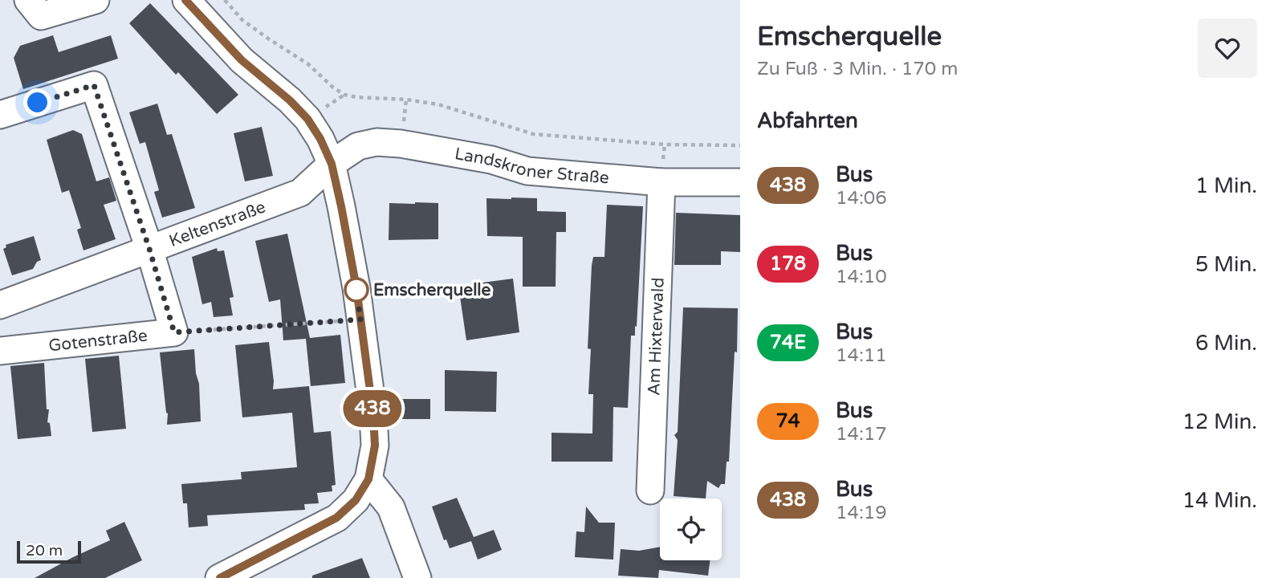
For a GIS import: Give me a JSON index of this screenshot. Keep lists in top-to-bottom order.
{
  "streets": {
    "street": [
      "Landskroner Straße",
      "Keltenstraße",
      "Am Hixterwald",
      "Gotenstraße"
    ]
  },
  "crossings": [
    ["Landskroner Straße", "Keltenstraße"],
    ["Landskroner Straße", "Am Hixterwald"],
    ["Keltenstraße", "Gotenstraße"]
  ],
  "places": ["Emscherquelle"],
  "lines": ["bus line 438"],
  "scale_bar": "20 m",
  "page": {
    "on_map": "438",
    "heading": [
      ["Emscherquelle", "Zu Fuß · 3 Min. · 170 m"],
      "Abfahrten"
    ],
    "list": [
      {
        "mark": "438",
        "name": "Bus",
        "note": "14:06",
        "value": "1 Min."
      },
      {
        "mark": "178",
        "name": "Bus",
        "note": "14:10",
        "value": "5 Min."
      },
      {
        "mark": "74E",
        "name": "Bus",
        "note": "14:11",
        "value": "6 Min."
      },
      {
        "mark": "74",
        "name": "Bus",
        "note": "14:17",
        "value": "12 Min."
      },
      {
        "mark": "438",
        "name": "Bus",
        "note": "14:19",
        "value": "14 Min."
      }
    ],
    "scale": "20 m"
  }
}
